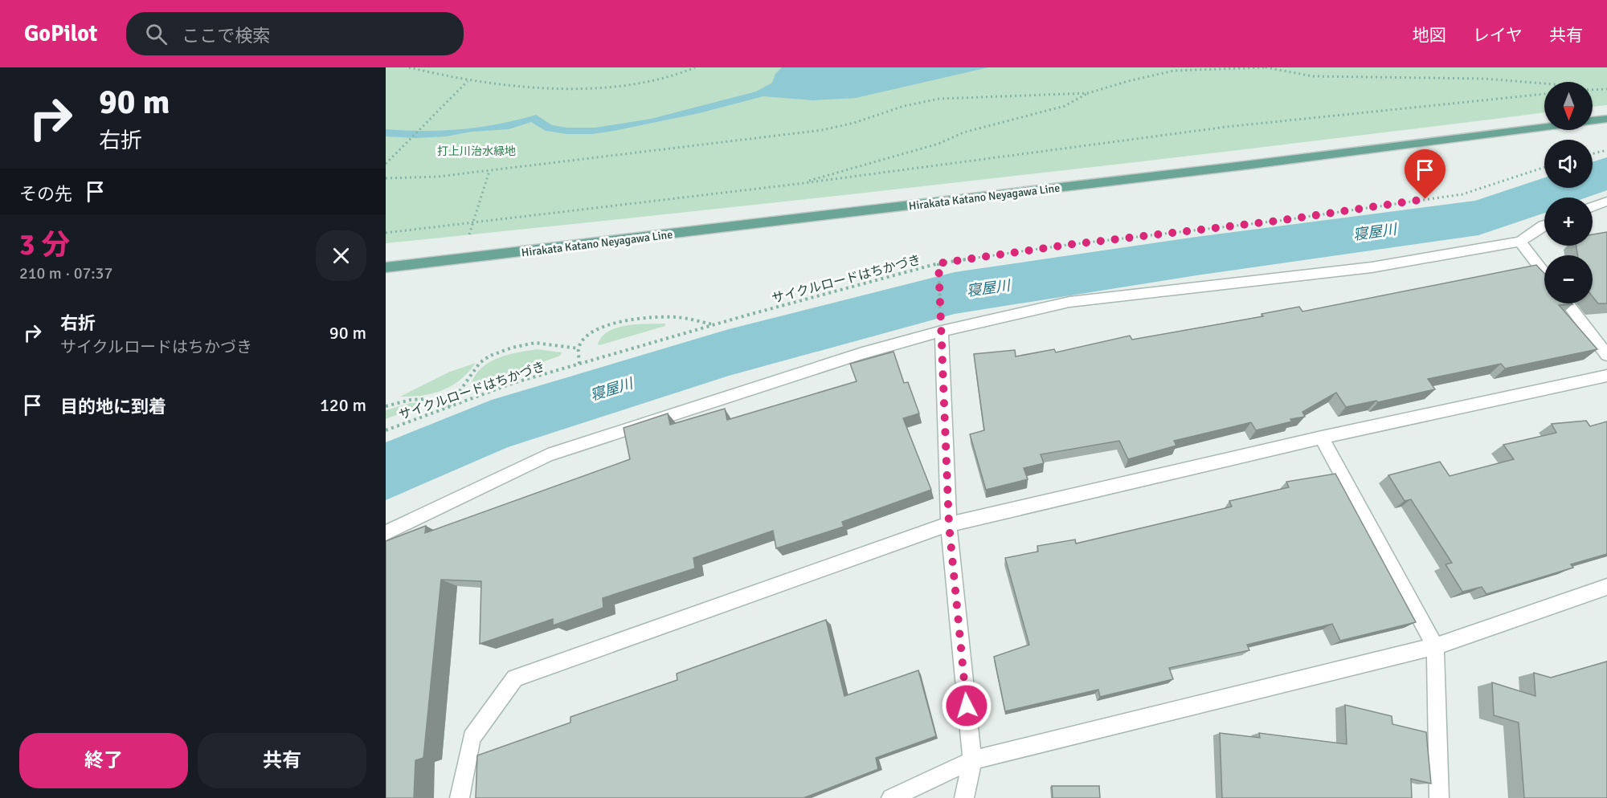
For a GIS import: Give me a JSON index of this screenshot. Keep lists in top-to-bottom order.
{
  "streets": {
    "main road": ["Hirakata Katano Neyagawa Line"],
    "path": ["サイクルロードはちかづき"]
  },
  "water": ["寝屋川"],
  "parks": ["打上川治水緑地"],
  "north": "bottom",
  "page": {
    "header": "GoPilot",
    "search": "ここで検索",
    "nav": ["地図", "レイヤ", "共有"],
    "turn": ["90 m", "右折"],
    "map_buttons": ["+", "−"],
    "then": "その先",
    "heading": ["3 分", "210 m · 07:37"],
    "list": [
      {
        "name": "右折",
        "note": "サイクルロードはちかづき",
        "value": "90 m"
      },
      {
        "name": "目的地に到着",
        "value": "120 m"
      }
    ],
    "buttons": ["終了", "共有"]
  }
}
